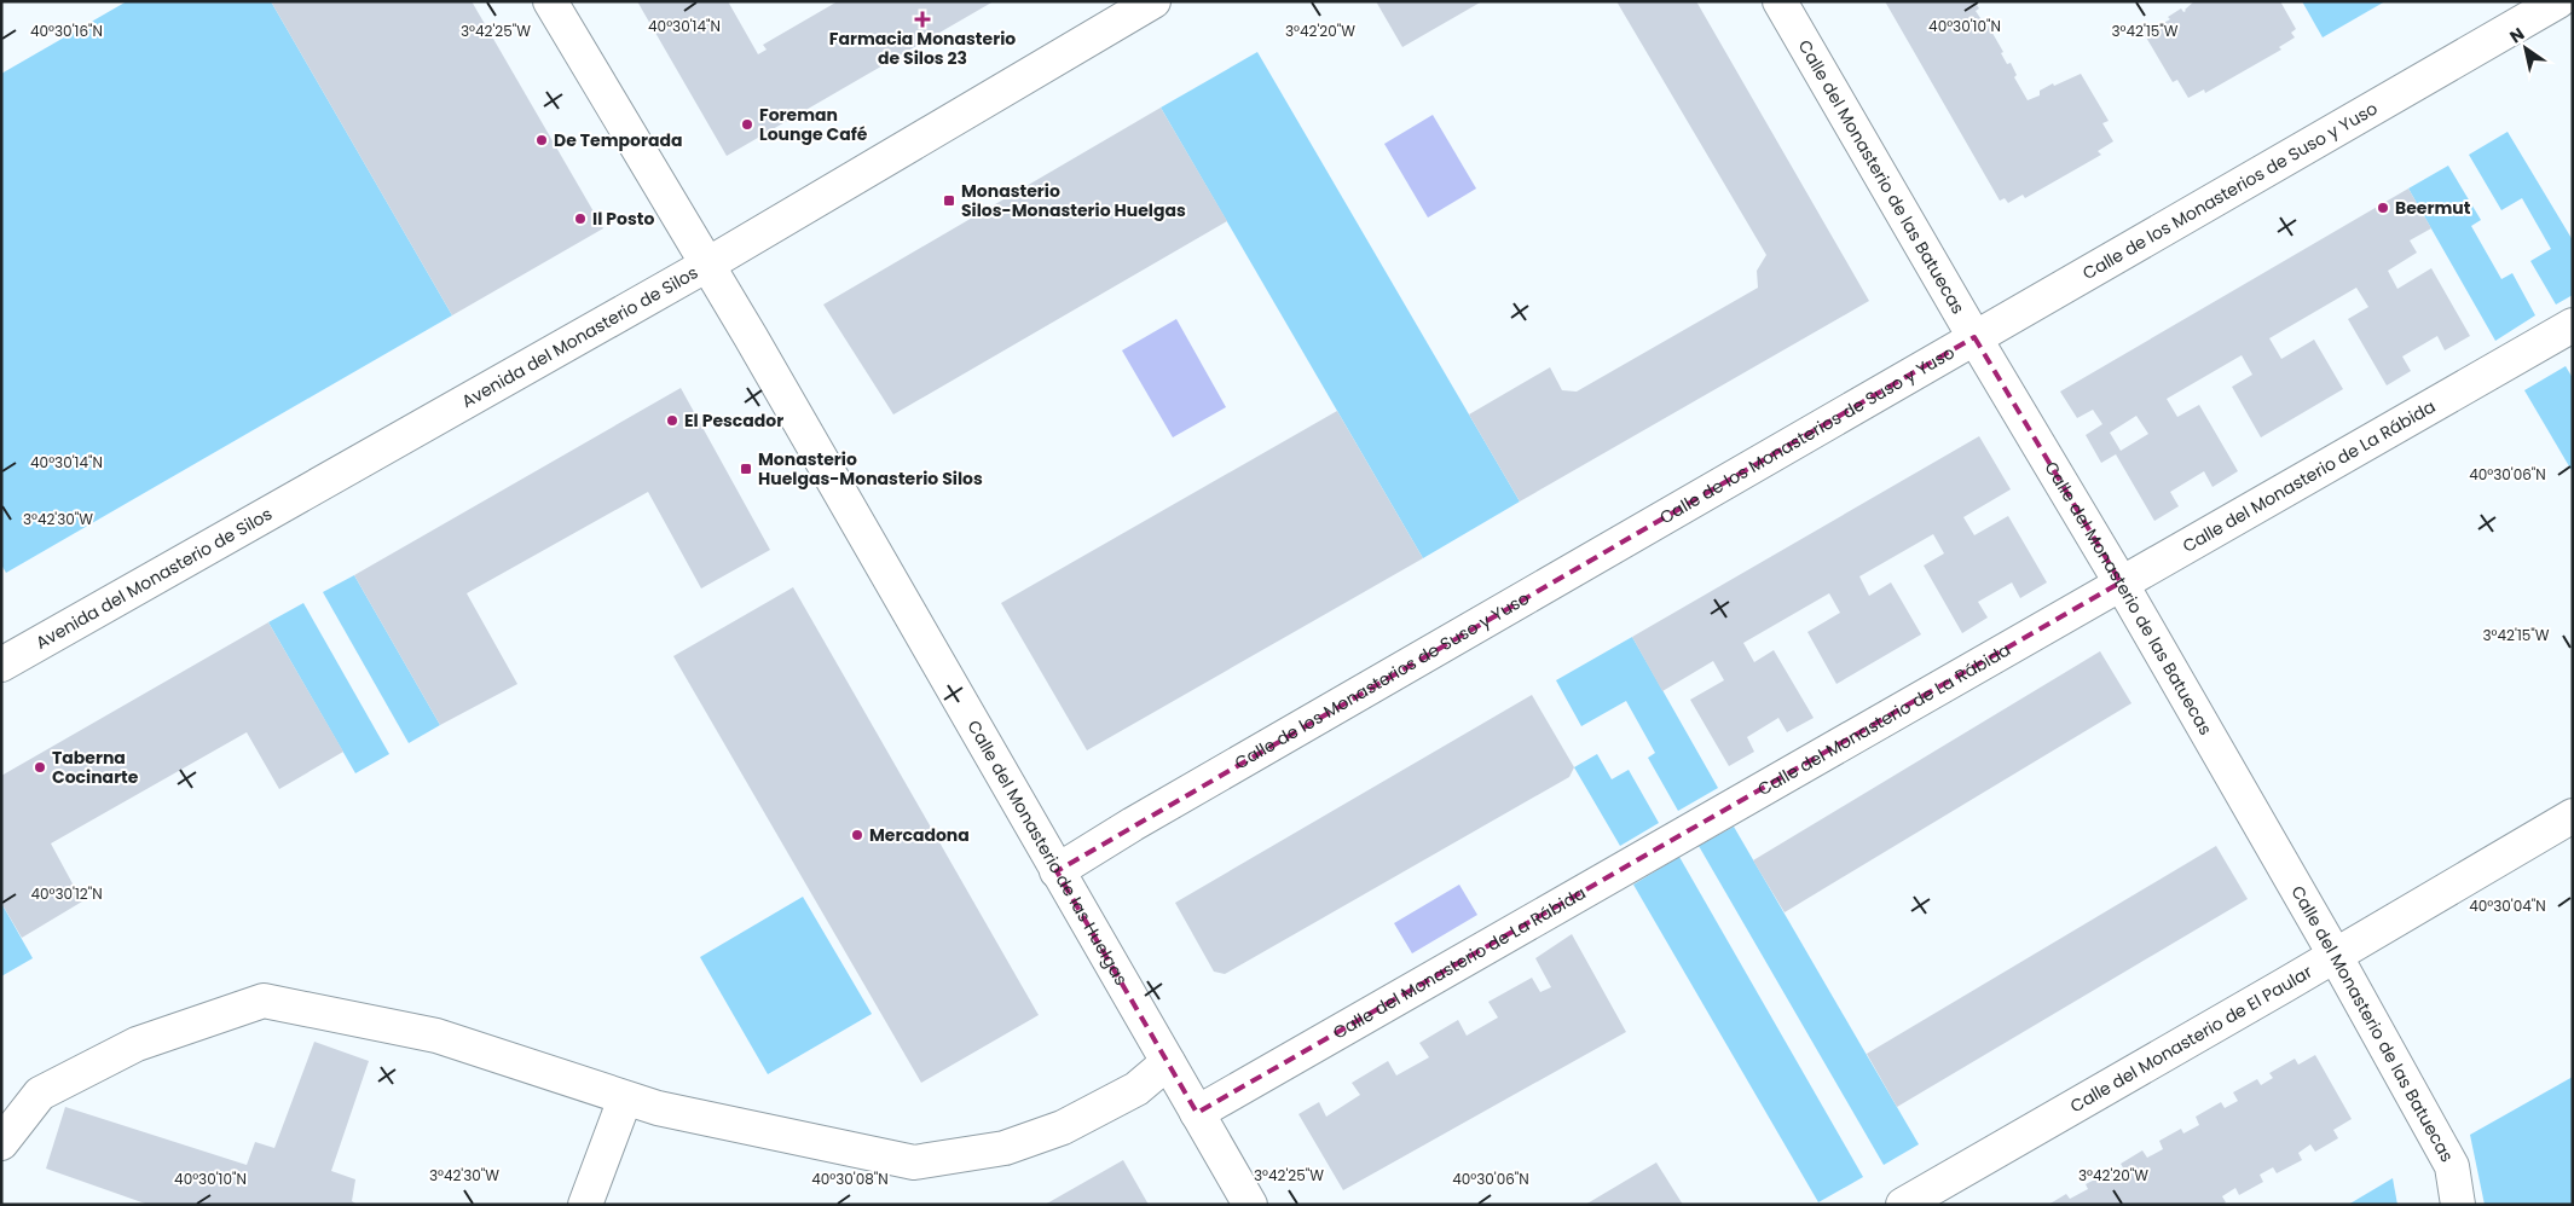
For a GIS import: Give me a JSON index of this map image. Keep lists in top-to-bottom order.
{
  "streets": {
    "street": [
      "Calle del Monasterio de las Batuecas",
      "Calle de los Monasterios de Suso y Yuso",
      "Avenida del Monasterio de Silos",
      "Calle del Monasterio de La Rábida",
      "Calle del Monasterio de las Huelgas",
      "Calle del Monasterio de El Paular"
    ]
  },
  "crossings": [
    ["Calle del Monasterio de las Batuecas", "Calle de los Monasterios de Suso y Yuso"],
    ["Calle del Monasterio de las Batuecas", "Calle del Monasterio de La Rábida"],
    ["Calle del Monasterio de las Batuecas", "Calle del Monasterio de El Paular"],
    ["Calle de los Monasterios de Suso y Yuso", "Calle del Monasterio de las Huelgas"],
    ["Avenida del Monasterio de Silos", "Calle del Monasterio de las Huelgas"],
    ["Calle del Monasterio de La Rábida", "Calle del Monasterio de las Huelgas"]
  ],
  "places": {
    "health": ["Farmacia Monasterio de Silos 23"],
    "other": [
      "Foreman Lounge Café",
      "De Temporada",
      "Beermut",
      "Il Posto",
      "El Pescador",
      "Taberna Cocinarte",
      "Mercadona"
    ],
    "transit": ["Monasterio Silos-Monasterio Huelgas", "Monasterio Huelgas-Monasterio Silos"]
  },
  "north": "top left",
  "coordinates": [
    "40°30'14\"N",
    "40°30'10\"N",
    "40°30'16\"N",
    "3°42'25\"W",
    "3°42'20\"W",
    "3°42'15\"W",
    "40°30'06\"N",
    "3°42'30\"W",
    "40°30'12\"N",
    "40°30'04\"N",
    "40°30'08\"N"
  ]
}
